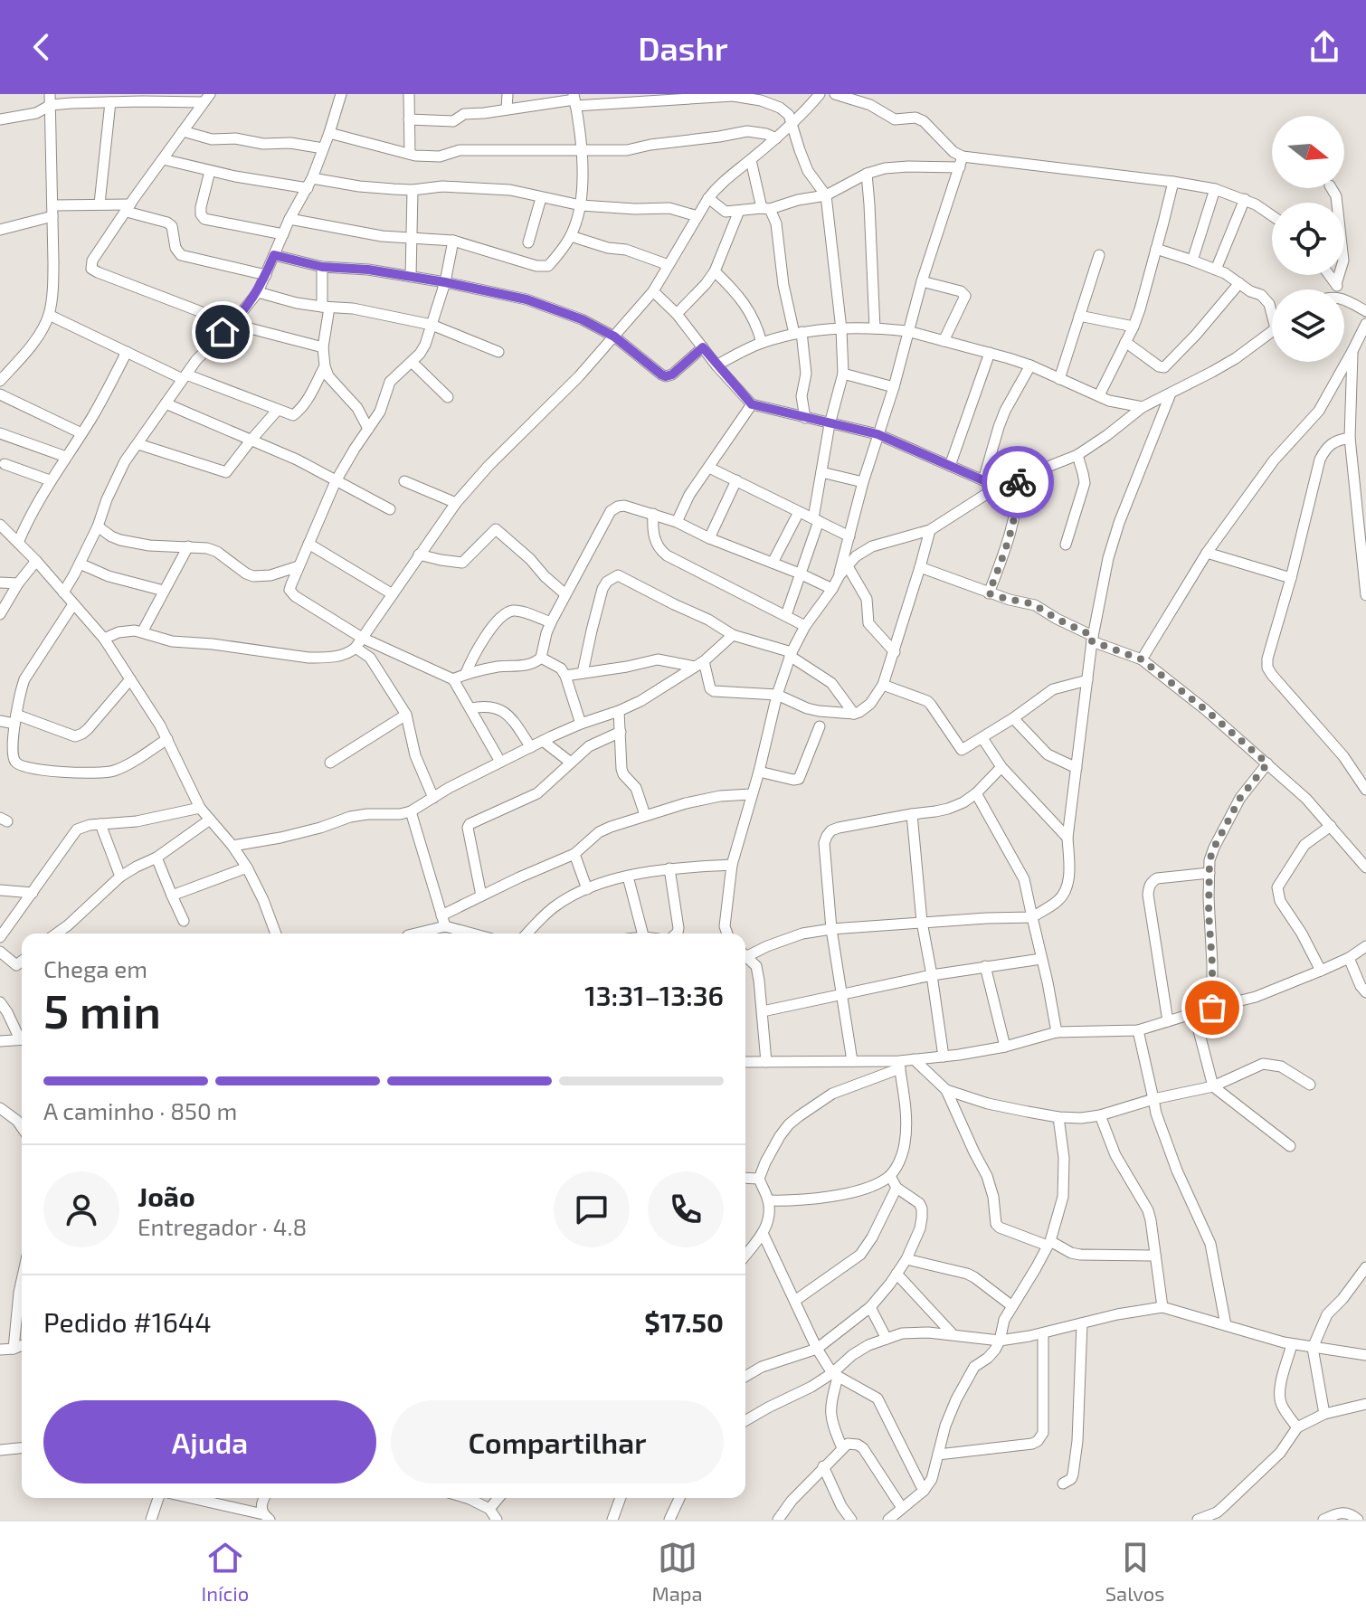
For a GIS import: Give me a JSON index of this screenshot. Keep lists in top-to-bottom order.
{
  "north": "right",
  "page": {
    "header": "Dashr",
    "heading": ["5 min", "Chega em", "13:31–13:36"],
    "panel": [
      "João",
      "Entregador · 4.8",
      "Pedido #1644",
      "$17.50"
    ],
    "bar": "A caminho · 850 m",
    "buttons": ["Ajuda", "Compartilhar"],
    "tabs": ["Início", "Mapa", "Salvos"]
  }
}
